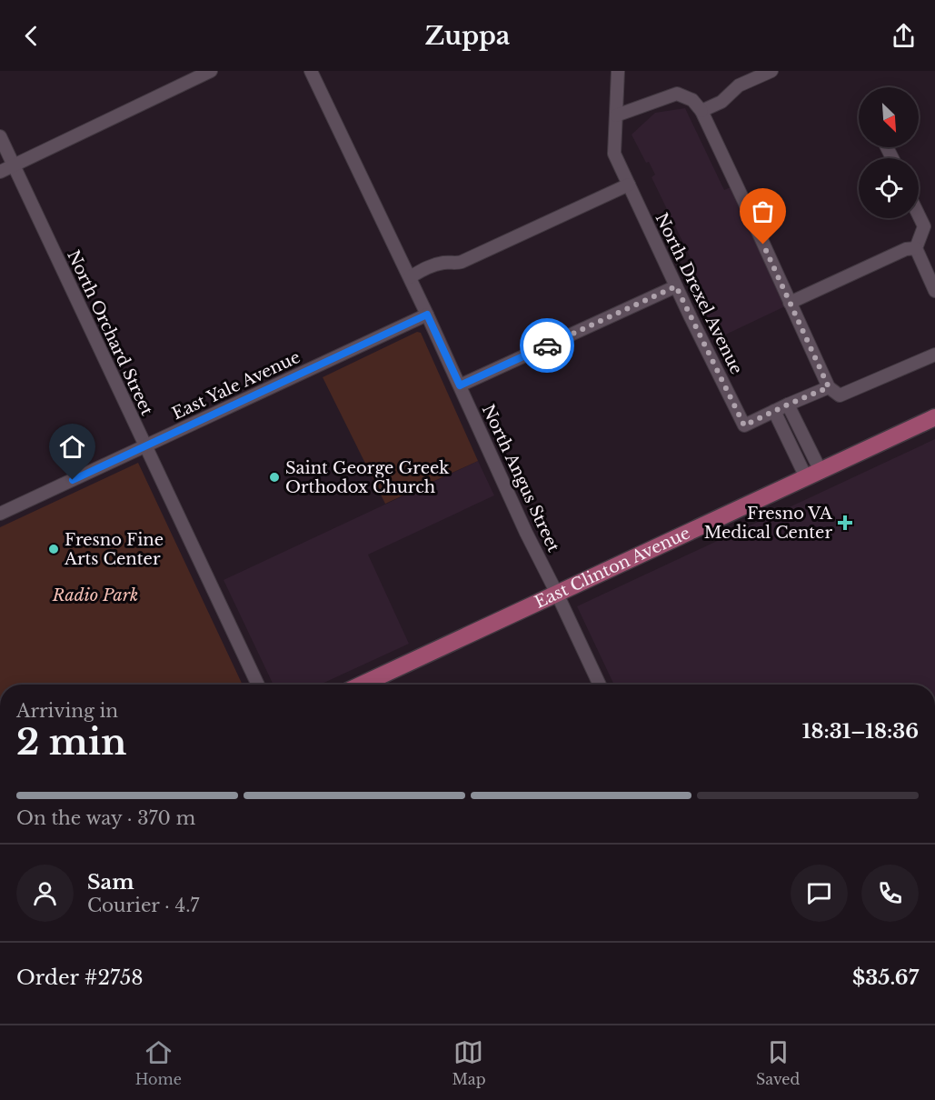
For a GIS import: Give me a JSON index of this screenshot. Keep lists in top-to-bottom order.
{
  "streets": {
    "main road": ["East Clinton Avenue"],
    "street": [
      "North Drexel Avenue",
      "North Orchard Street",
      "East Yale Avenue",
      "North Angus Street"
    ]
  },
  "crossings": [
    ["North Orchard Street", "East Yale Avenue"],
    ["East Yale Avenue", "North Angus Street"],
    ["North Angus Street", "East Clinton Avenue"]
  ],
  "parks": ["Radio Park"],
  "places": {
    "other": ["Saint George Greek Orthodox Church", "Fresno Fine Arts Center"],
    "health": ["Fresno VA Medical Center"]
  },
  "north": "bottom right",
  "page": {
    "header": "Zuppa",
    "heading": ["2 min", "Arriving in", "18:31–18:36"],
    "panel": [
      "Sam",
      "Courier · 4.7",
      "Order #2758",
      "$35.67"
    ],
    "bar": "On the way · 370 m",
    "tabs": ["Home", "Map", "Saved"]
  }
}
